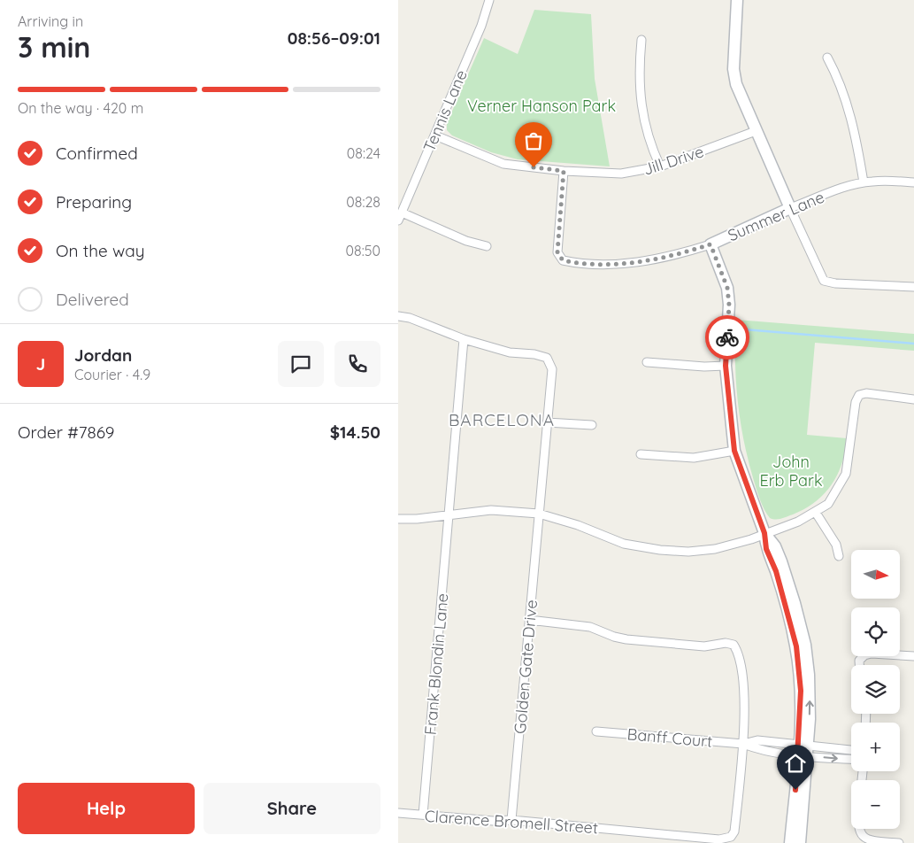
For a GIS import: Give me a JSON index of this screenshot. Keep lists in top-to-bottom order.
{
  "streets": {
    "street": [
      "Tennis Lane",
      "Jill Drive",
      "Summer Lane",
      "Frank Blondin Lane",
      "Golden Gate Drive",
      "Banff Court",
      "Clarence Bromell Street"
    ]
  },
  "crossings": [
    ["Tennis Lane", "Jill Drive"],
    ["Jill Drive", "Summer Lane"],
    ["Frank Blondin Lane", "Golden Gate Drive"],
    ["Frank Blondin Lane", "Clarence Bromell Street"],
    ["Golden Gate Drive", "Clarence Bromell Street"],
    ["Banff Court", "Clarence Bromell Street"]
  ],
  "districts": ["BARCELONA"],
  "parks": ["Verner Hanson Park", "John Erb Park"],
  "north": "right",
  "page": {
    "heading": ["3 min", "Arriving in", "08:56–09:01"],
    "panel": [
      "Jordan",
      "Courier · 4.9",
      "Order #7869",
      "$14.50"
    ],
    "bar": "On the way · 420 m",
    "list": [
      ["Confirmed", "08:24"],
      ["Preparing", "08:28"],
      ["On the way", "08:50"],
      "Delivered"
    ],
    "round": "J",
    "map_buttons": ["+", "−"],
    "buttons": ["Help", "Share"]
  }
}
